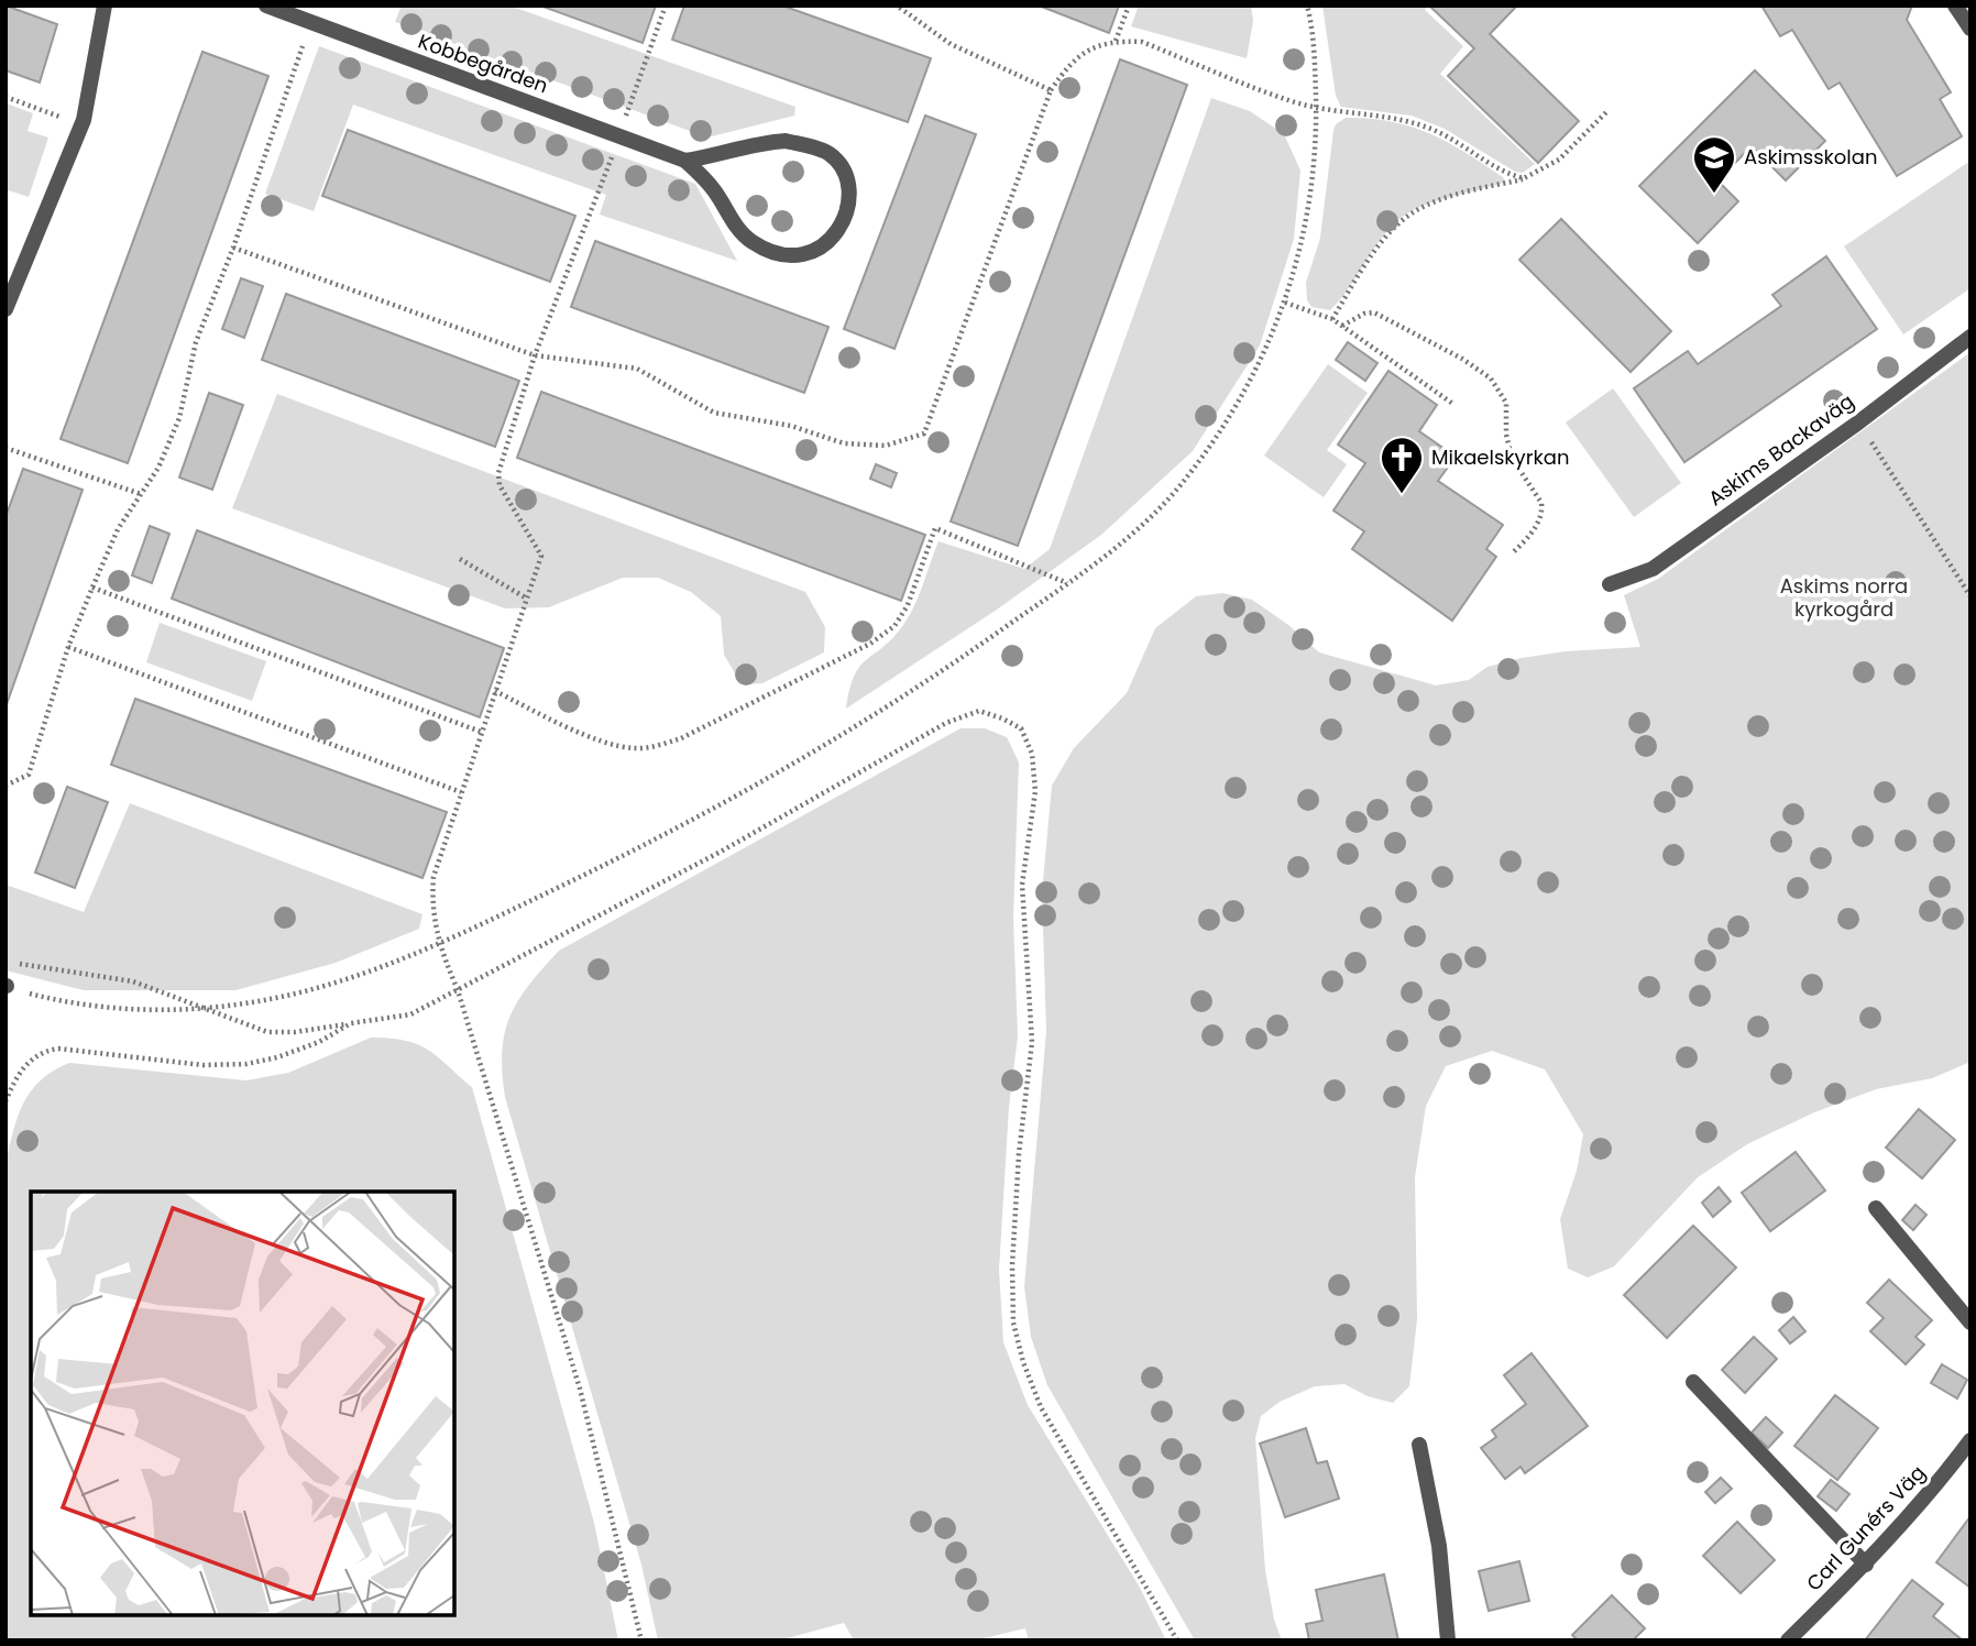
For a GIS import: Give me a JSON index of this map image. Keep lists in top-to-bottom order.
{
  "streets": {
    "street": ["Kobbegården", "Askims Backaväg", "Carl Gunérs Väg"]
  },
  "parks": ["Askims norra kyrkogård"],
  "places": {
    "school or university": ["Askimsskolan"],
    "church": ["Mikaelskyrkan"]
  }
}
